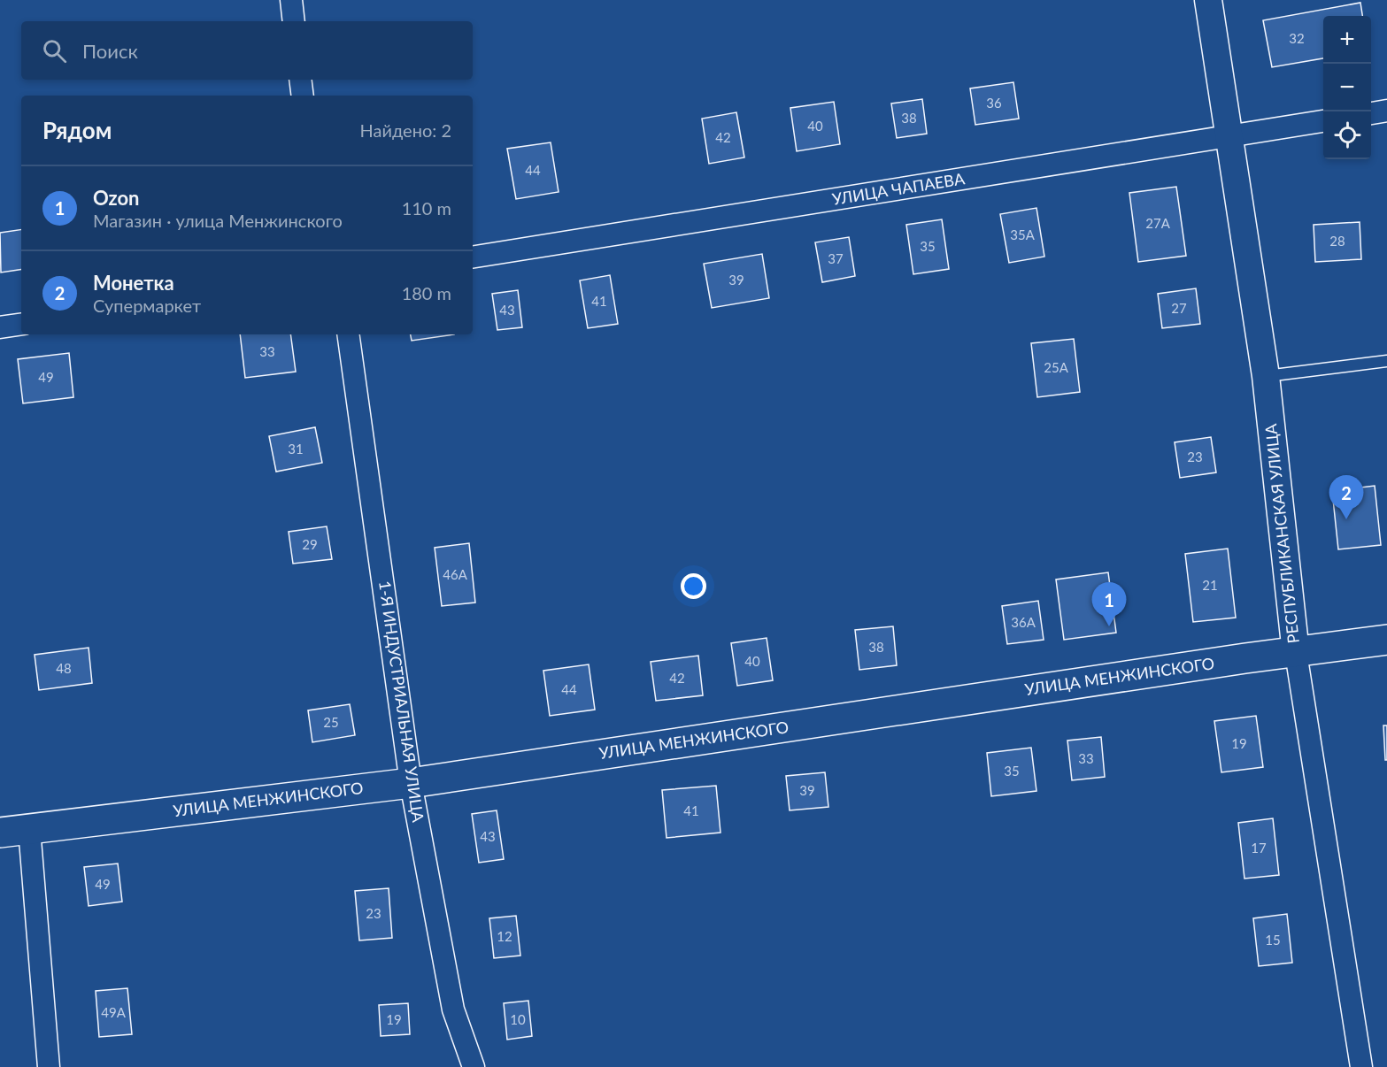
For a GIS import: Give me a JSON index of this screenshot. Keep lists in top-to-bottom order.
{
  "streets": {
    "main road": ["УЛИЦА МЕНЖИНСКОГО"],
    "street": ["УЛИЦА ЧАПАЕВА", "РЕСПУБЛИКАНСКАЯ УЛИЦА", "1-Я ИНДУСТРИАЛЬНАЯ УЛИЦА"]
  },
  "crossings": [
    ["УЛИЦА ЧАПАЕВА", "РЕСПУБЛИКАНСКАЯ УЛИЦА"],
    ["РЕСПУБЛИКАНСКАЯ УЛИЦА", "УЛИЦА МЕНЖИНСКОГО"],
    ["УЛИЦА МЕНЖИНСКОГО", "1-Я ИНДУСТРИАЛЬНАЯ УЛИЦА"]
  ],
  "house_numbers": [
    "32",
    "36",
    "38",
    "40",
    "42",
    "44",
    "27А",
    "35А",
    "28",
    "35",
    "37",
    "39",
    "41",
    "27",
    "43",
    "33",
    "25А",
    "49",
    "31",
    "23",
    "29",
    "46А",
    "21",
    "36А",
    "38",
    "40",
    "48",
    "42",
    "44",
    "25",
    "19",
    "33",
    "35",
    "39",
    "41",
    "43",
    "17",
    "49",
    "23",
    "12",
    "15",
    "49А",
    "19",
    "10"
  ],
  "page": {
    "map_buttons": ["+", "−"],
    "search": "Поиск",
    "heading": ["Рядом", "Найдено: 2"],
    "list": [
      {
        "mark": "1",
        "name": "Ozon",
        "note": "Магазин · улица Менжинского",
        "value": "110 m"
      },
      {
        "mark": "2",
        "name": "Монетка",
        "note": "Супермаркет",
        "value": "180 m"
      }
    ],
    "pins": ["2", "1"]
  }
}
